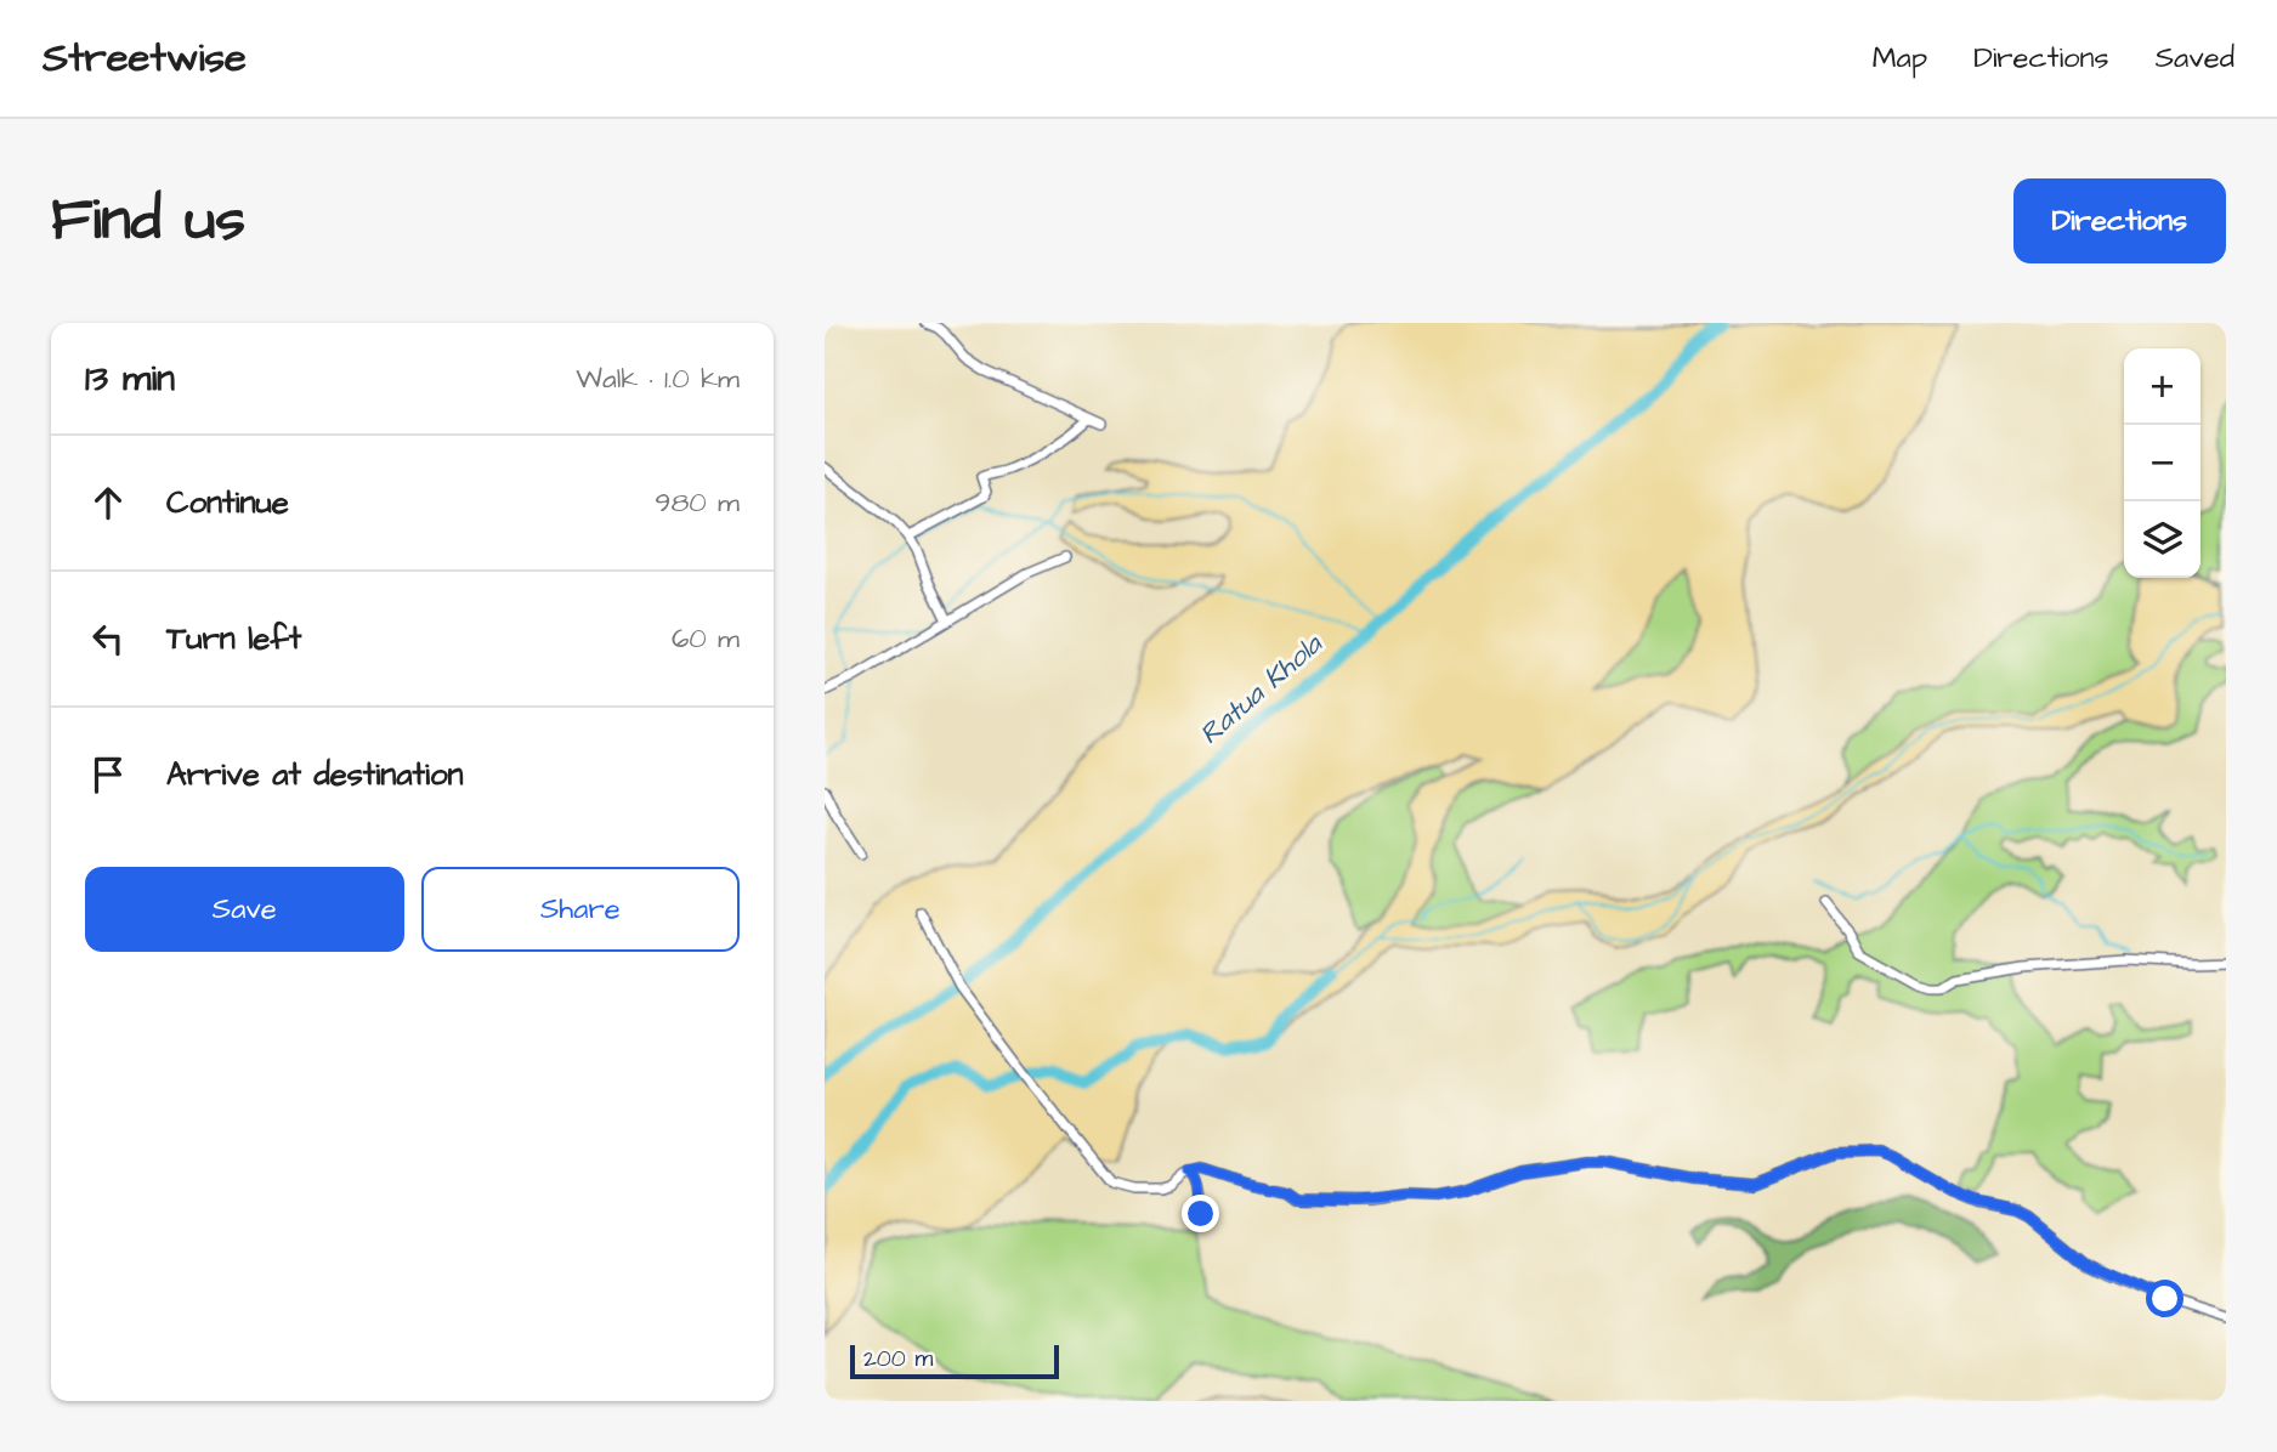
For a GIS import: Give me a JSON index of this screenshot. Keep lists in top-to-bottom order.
{
  "water": ["Ratua Khola"],
  "scale_bar": "200 m",
  "page": {
    "header": "Streetwise",
    "nav": ["Map", "Directions", "Saved"],
    "buttons": [
      "Directions",
      ["Save", "Share"]
    ],
    "title": "Find us",
    "heading": ["13 min", "Walk · 1.0 km"],
    "map_buttons": ["+", "−"],
    "list": [
      ["Continue", "980 m"],
      ["Turn left", "60 m"],
      "Arrive at destination"
    ],
    "scale": "200 m"
  }
}
